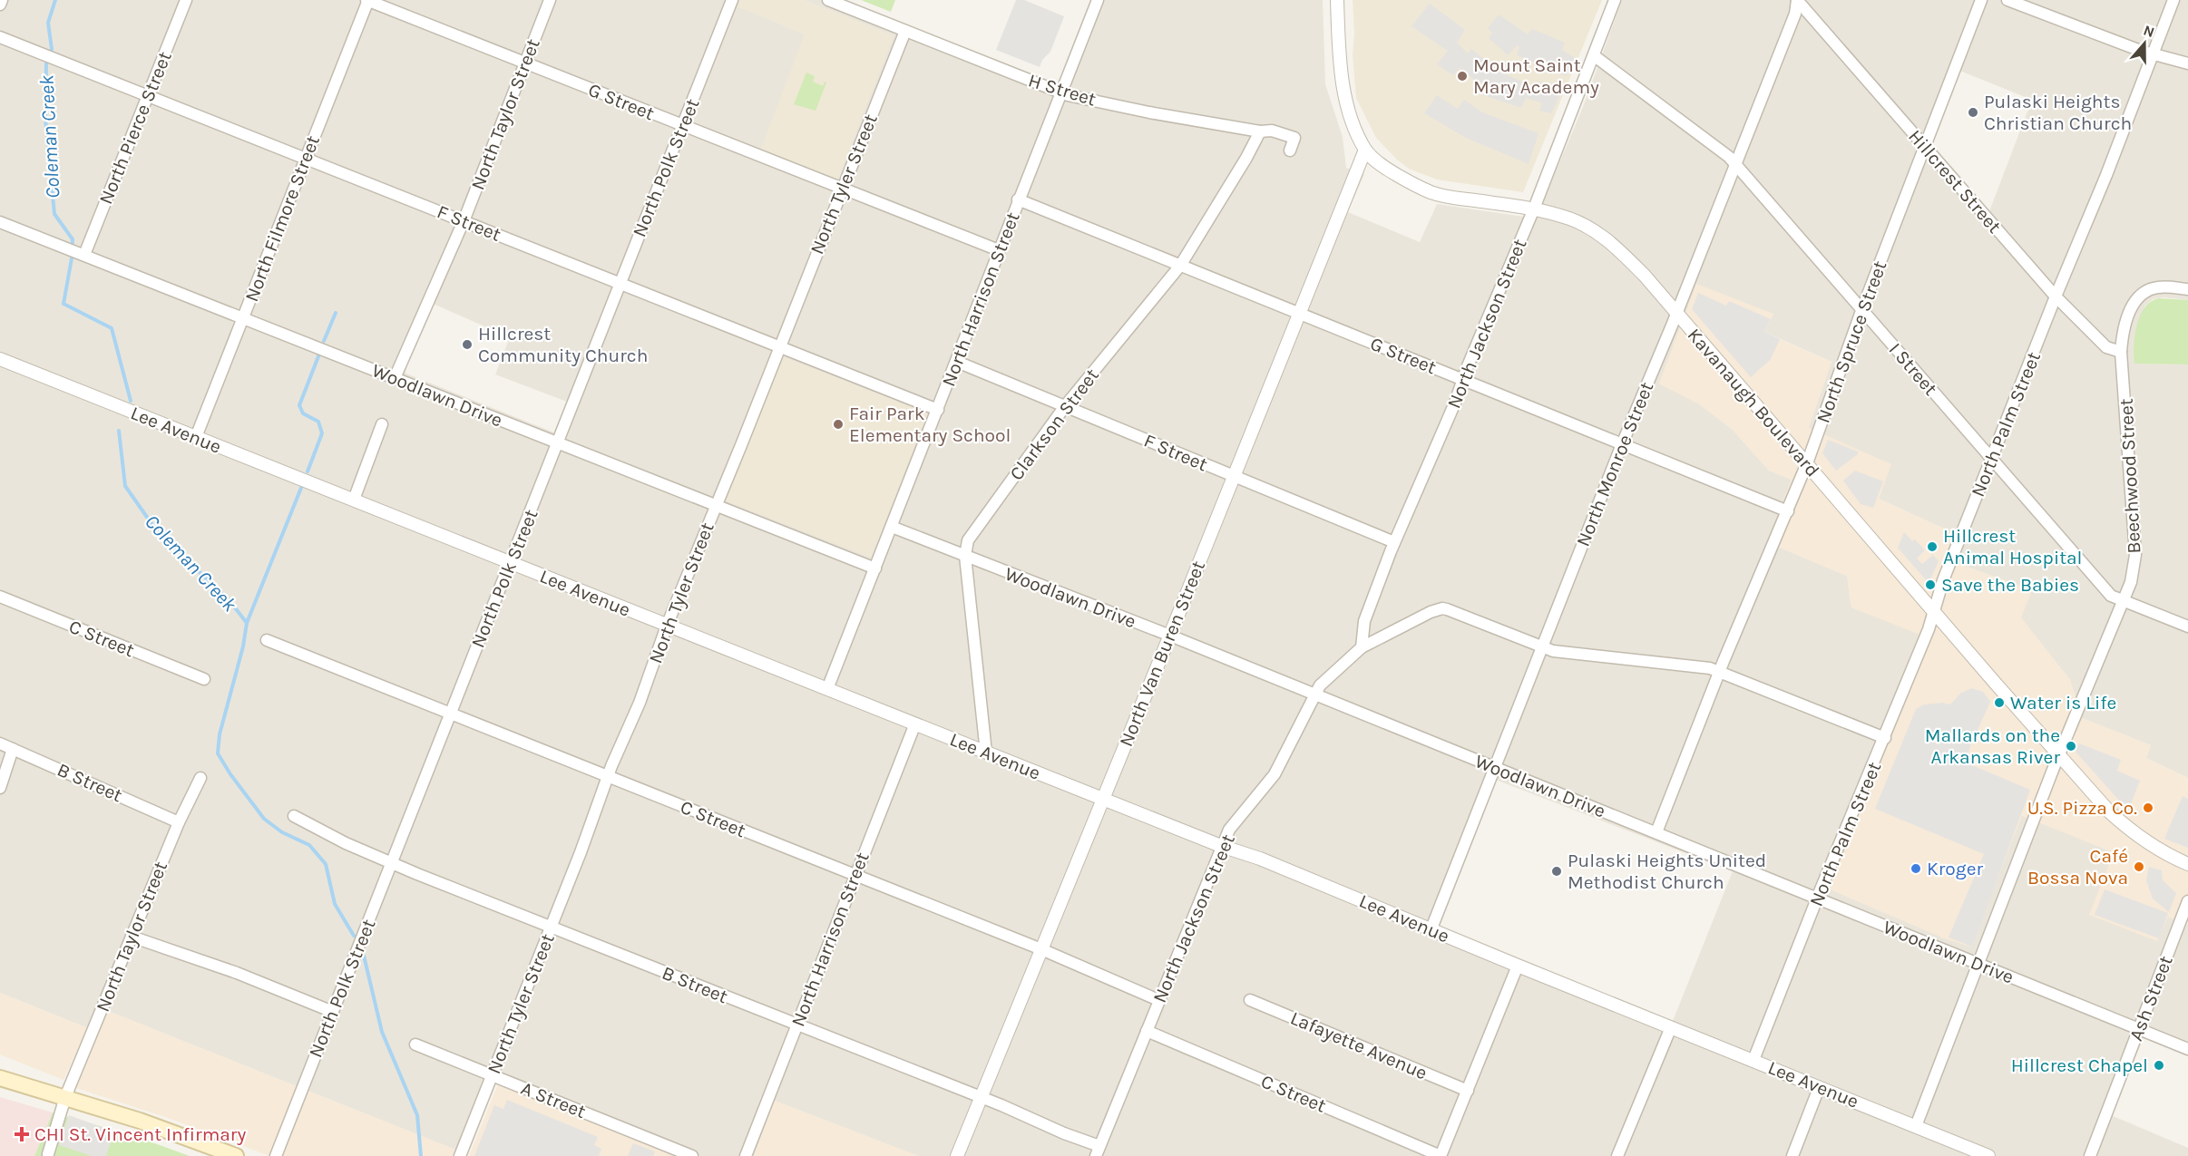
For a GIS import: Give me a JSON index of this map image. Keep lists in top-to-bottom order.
{
  "streets": {
    "street": [
      "H Street",
      "G Street",
      "North Taylor Street",
      "North Pierce Street",
      "North Polk Street",
      "Hillcrest Street",
      "North Tyler Street",
      "North Filmore Street",
      "F Street",
      "North Harrison Street",
      "North Jackson Street",
      "North Spruce Street",
      "I Street",
      "Woodlawn Drive",
      "Kavanaugh Boulevard",
      "Clarkson Street",
      "North Palm Street",
      "Lee Avenue",
      "North Monroe Street",
      "Beechwood Street",
      "C Street",
      "North Van Buren Street",
      "B Street",
      "Ash Street",
      "Lafayette Avenue",
      "A Street"
    ]
  },
  "crossings": [
    ["H Street", "North Tyler Street"],
    ["H Street", "North Harrison Street"],
    ["H Street", "Clarkson Street"],
    ["G Street", "North Taylor Street"],
    ["G Street", "North Polk Street"],
    ["G Street", "North Tyler Street"],
    ["G Street", "North Filmore Street"],
    ["G Street", "North Harrison Street"],
    ["G Street", "North Jackson Street"],
    ["G Street", "North Spruce Street"],
    ["G Street", "Clarkson Street"],
    ["G Street", "North Monroe Street"],
    ["G Street", "North Van Buren Street"],
    ["North Taylor Street", "F Street"],
    ["North Taylor Street", "Woodlawn Drive"],
    ["North Taylor Street", "B Street"],
    ["North Pierce Street", "F Street"],
    ["North Pierce Street", "Woodlawn Drive"],
    ["North Polk Street", "F Street"],
    ["North Polk Street", "Woodlawn Drive"],
    ["North Polk Street", "Lee Avenue"],
    ["North Polk Street", "C Street"],
    ["North Polk Street", "B Street"],
    ["Hillcrest Street", "North Spruce Street"],
    ["Hillcrest Street", "North Palm Street"],
    ["Hillcrest Street", "North Monroe Street"],
    ["Hillcrest Street", "Beechwood Street"],
    ["North Tyler Street", "F Street"],
    ["North Tyler Street", "Woodlawn Drive"],
    ["North Tyler Street", "Lee Avenue"],
    ["North Tyler Street", "C Street"],
    ["North Tyler Street", "B Street"],
    ["North Tyler Street", "A Street"],
    ["North Filmore Street", "F Street"],
    ["North Filmore Street", "Woodlawn Drive"],
    ["North Filmore Street", "Lee Avenue"],
    ["F Street", "North Harrison Street"],
    ["F Street", "North Jackson Street"],
    ["F Street", "Clarkson Street"],
    ["F Street", "North Van Buren Street"],
    ["North Harrison Street", "Woodlawn Drive"],
    ["North Harrison Street", "Lee Avenue"],
    ["North Harrison Street", "C Street"],
    ["North Harrison Street", "B Street"],
    ["North Jackson Street", "North Spruce Street"],
    ["North Jackson Street", "I Street"],
    ["North Jackson Street", "Woodlawn Drive"],
    ["North Jackson Street", "Kavanaugh Boulevard"],
    ["North Jackson Street", "North Palm Street"],
    ["North Jackson Street", "Lee Avenue"],
    ["North Jackson Street", "North Monroe Street"],
    ["North Jackson Street", "C Street"],
    ["North Jackson Street", "B Street"],
    ["North Spruce Street", "I Street"],
    ["North Spruce Street", "Woodlawn Drive"],
    ["North Spruce Street", "Kavanaugh Boulevard"],
    ["I Street", "North Palm Street"],
    ["I Street", "North Monroe Street"],
    ["I Street", "Beechwood Street"],
    ["Woodlawn Drive", "Clarkson Street"],
    ["Woodlawn Drive", "North Palm Street"],
    ["Woodlawn Drive", "North Monroe Street"],
    ["Woodlawn Drive", "Beechwood Street"],
    ["Woodlawn Drive", "North Van Buren Street"],
    ["Woodlawn Drive", "Ash Street"],
    ["Kavanaugh Boulevard", "North Palm Street"],
    ["Kavanaugh Boulevard", "North Monroe Street"],
    ["Kavanaugh Boulevard", "Beechwood Street"],
    ["Kavanaugh Boulevard", "North Van Buren Street"],
    ["Clarkson Street", "Lee Avenue"],
    ["North Palm Street", "Lee Avenue"],
    ["Lee Avenue", "North Monroe Street"],
    ["Lee Avenue", "Beechwood Street"],
    ["Lee Avenue", "North Van Buren Street"],
    ["C Street", "North Van Buren Street"],
    ["North Van Buren Street", "B Street"]
  ],
  "water": ["Coleman Creek"],
  "places": {
    "other": [
      "Mount Saint Mary Academy",
      "Pulaski Heights Christian Church",
      "Hillcrest Community Church",
      "Fair Park Elementary School",
      "Hillcrest Animal Hospital",
      "Save the Babies",
      "Water is Life",
      "Mallards on the Arkansas River",
      "U.S. Pizza Co.",
      "Café Bossa Nova",
      "Kroger",
      "Pulaski Heights United Methodist Church",
      "Hillcrest Chapel"
    ],
    "health": ["CHI St. Vincent Infirmary"]
  },
  "north": "top"
}
